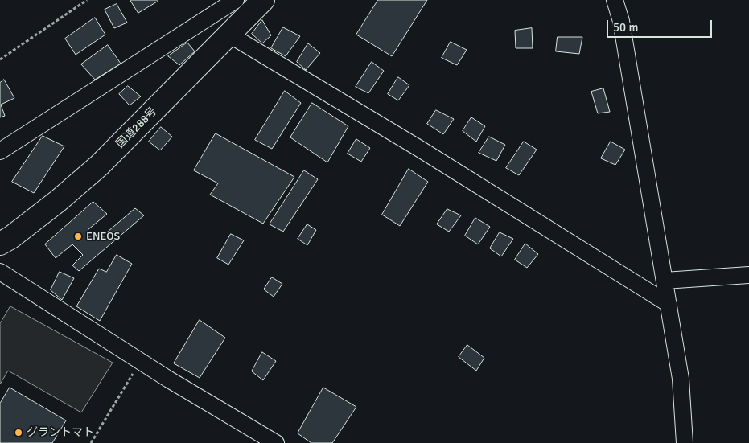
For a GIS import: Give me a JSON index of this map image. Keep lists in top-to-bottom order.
{
  "streets": {
    "highway": ["国道288号"]
  },
  "places": ["ENEOS", "グラントマト"],
  "scale_bar": "50 m"
}
